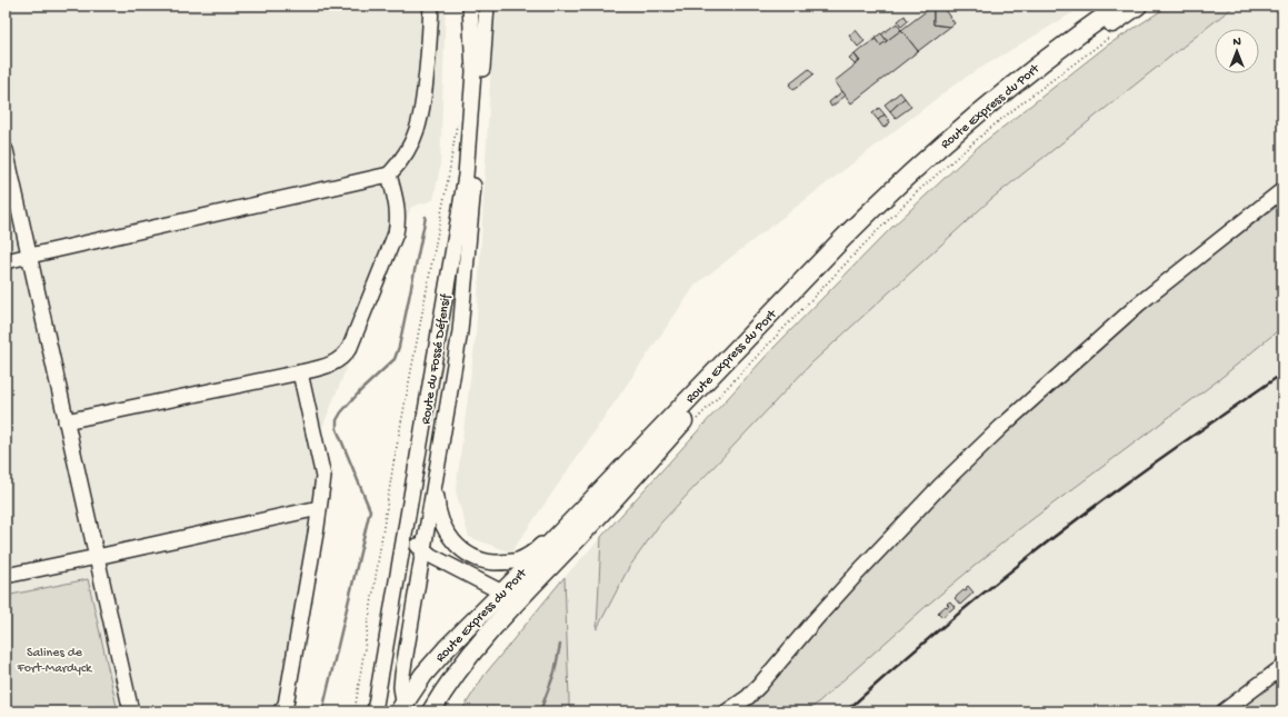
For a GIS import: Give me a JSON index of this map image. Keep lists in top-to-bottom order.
{
  "streets": {
    "main road": ["Route Express du Port"],
    "street": ["Route du Fossé Défensif"]
  },
  "crossings": [
    ["Route Express du Port", "Route du Fossé Défensif"]
  ],
  "parks": ["Salines de Fort-Mardyck"],
  "north": "top"
}
